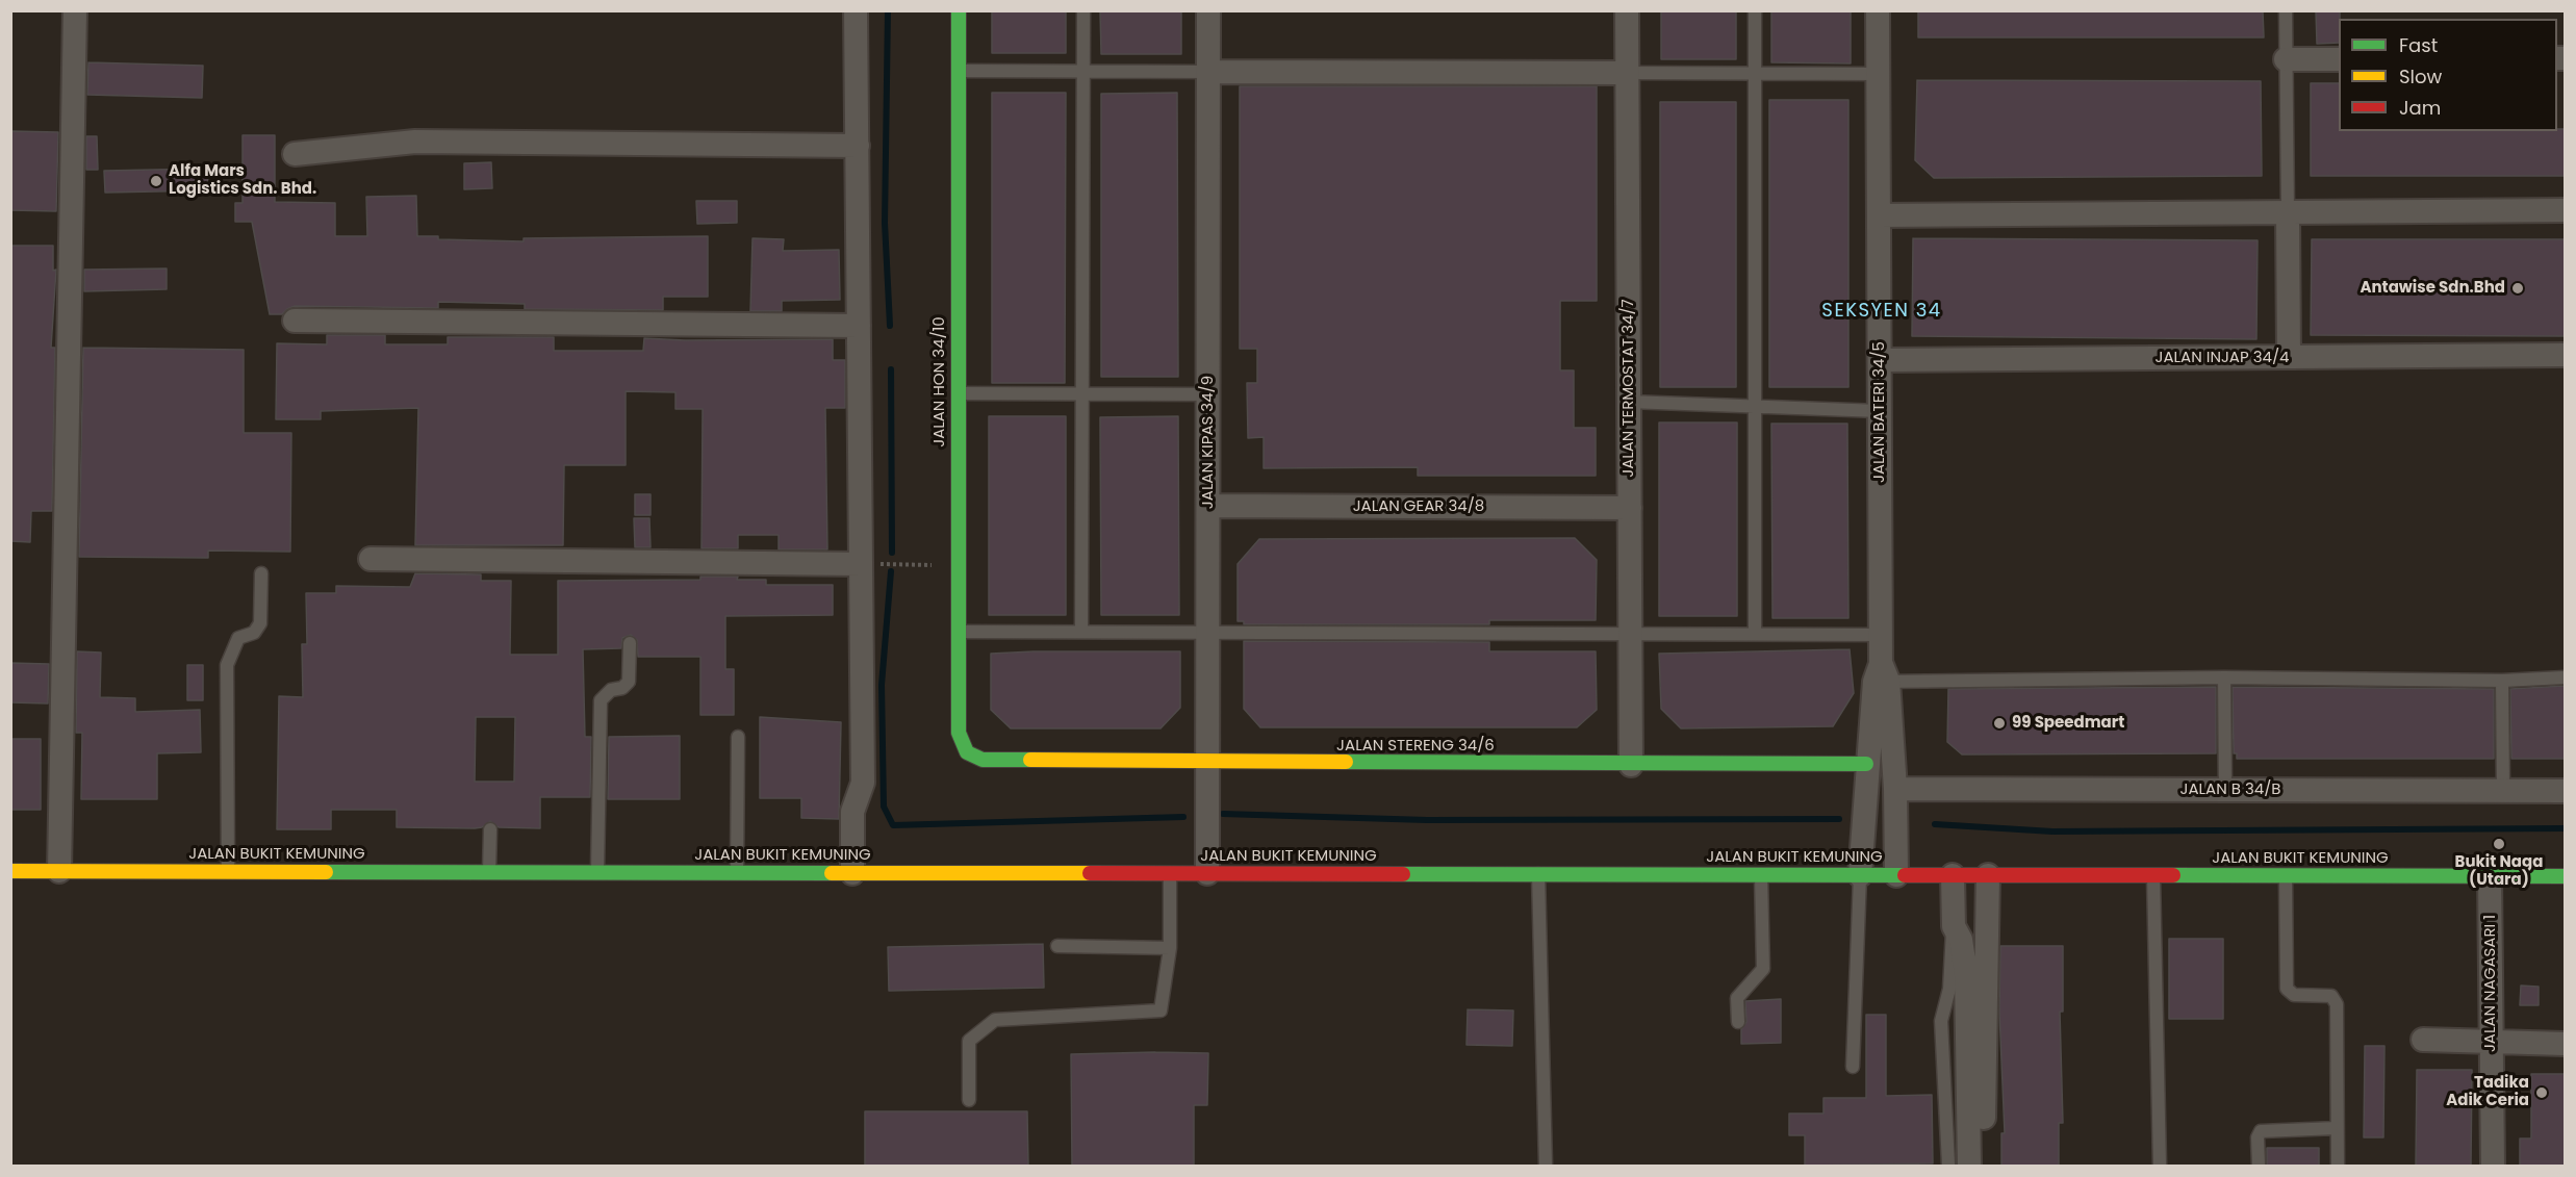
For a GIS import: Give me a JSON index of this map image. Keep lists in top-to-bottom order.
{
  "streets": {
    "main road": ["JALAN HON 34/10", "JALAN STERENG 34/6", "JALAN BUKIT KEMUNING"],
    "street": [
      "JALAN INJAP 34/4",
      "JALAN TERMOSTAT 34/7",
      "JALAN BATERI 34/5",
      "JALAN KIPAS 34/9",
      "JALAN GEAR 34/8",
      "JALAN B 34/B",
      "JALAN NAGASARI 1"
    ]
  },
  "crossings": [
    ["JALAN INJAP 34/4", "JALAN BATERI 34/5"],
    ["JALAN HON 34/10", "JALAN STERENG 34/6"],
    ["JALAN TERMOSTAT 34/7", "JALAN GEAR 34/8"],
    ["JALAN TERMOSTAT 34/7", "JALAN STERENG 34/6"],
    ["JALAN KIPAS 34/9", "JALAN GEAR 34/8"],
    ["JALAN KIPAS 34/9", "JALAN STERENG 34/6"],
    ["JALAN KIPAS 34/9", "JALAN BUKIT KEMUNING"],
    ["JALAN BUKIT KEMUNING", "JALAN NAGASARI 1"]
  ],
  "districts": ["SEKSYEN 34"],
  "places": [
    "Alfa Mars Logistics Sdn. Bhd.",
    "Antawise Sdn.Bhd",
    "99 Speedmart",
    "Bukit Naga (Utara)",
    "Tadika Adik Ceria"
  ],
  "legend": ["Fast", "Slow", "Jam"]
}
